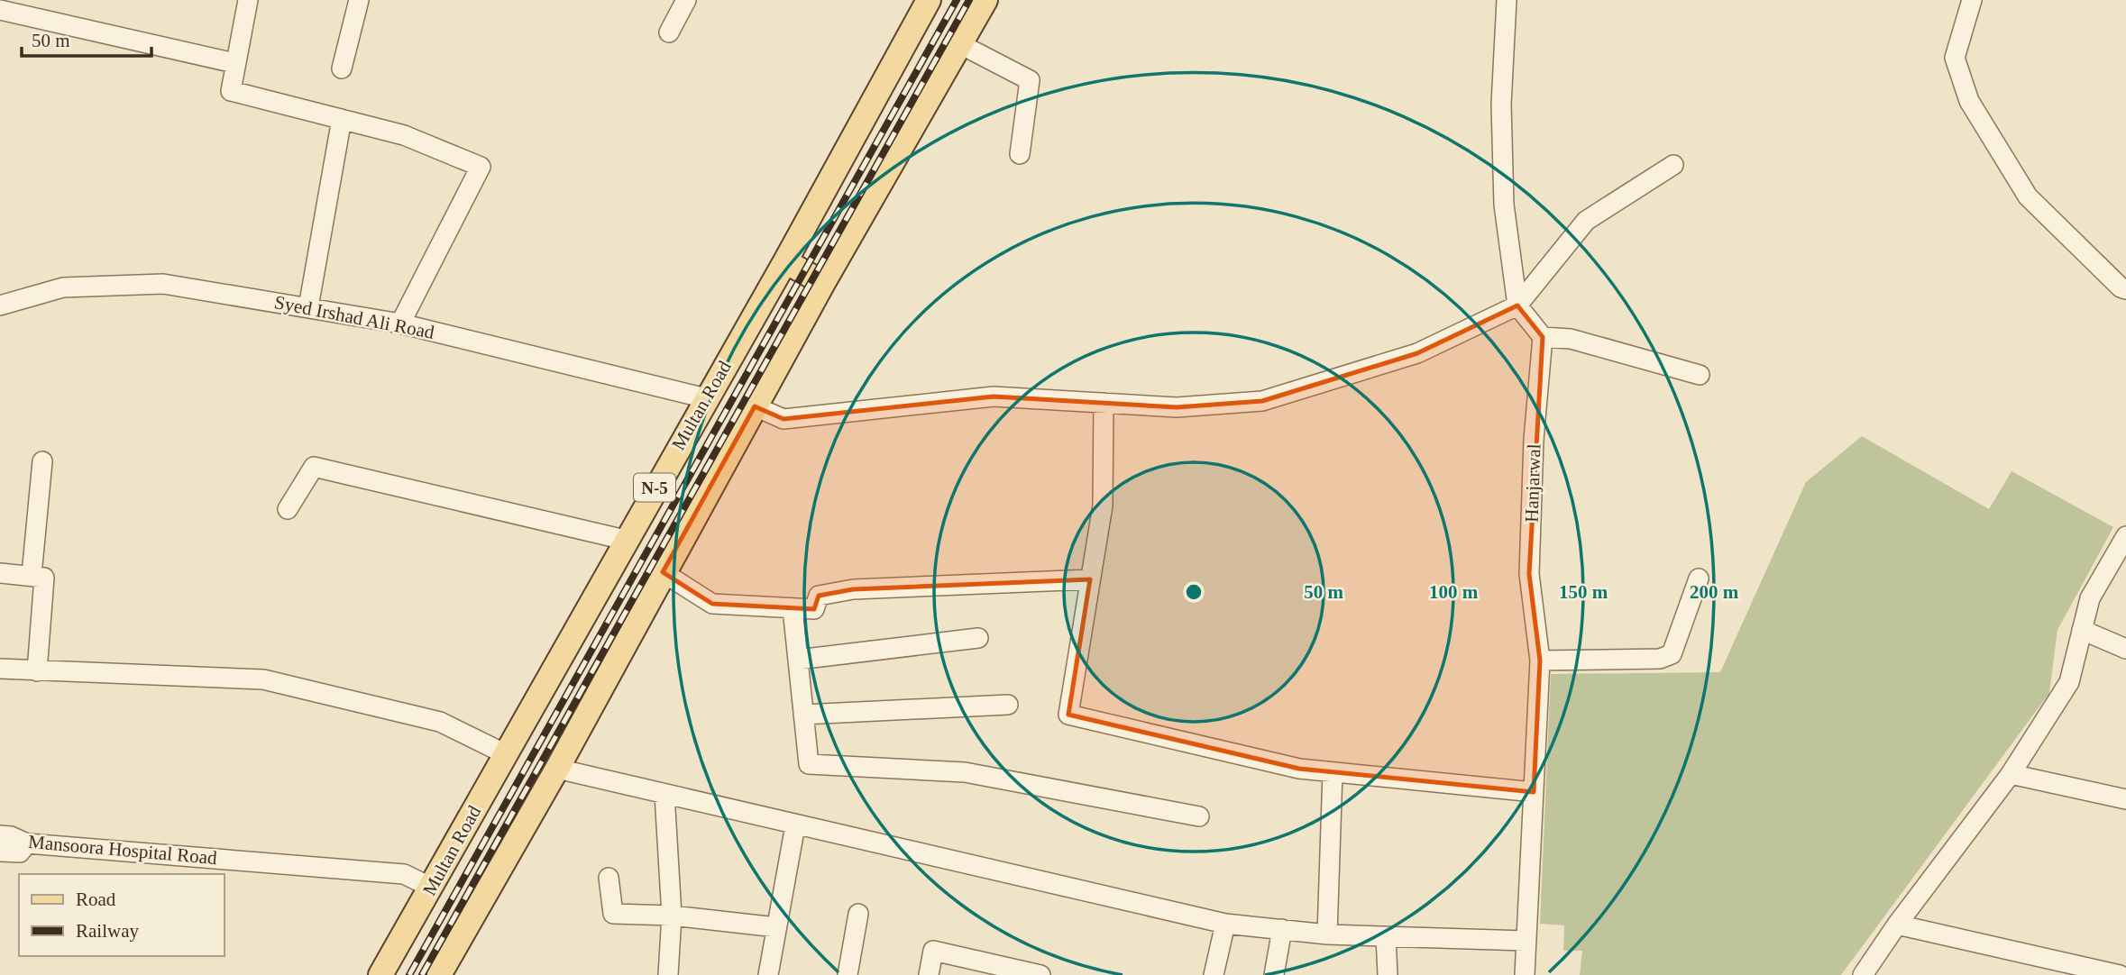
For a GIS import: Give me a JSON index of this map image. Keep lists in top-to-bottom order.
{
  "streets": {
    "main road": ["Multan Road", "N-5"],
    "street": ["Syed Irshad Ali Road", "Hanjarwal", "Mansoora Hospital Road"]
  },
  "crossings": [
    ["Syed Irshad Ali Road", "Multan Road"],
    ["Multan Road", "Mansoora Hospital Road"]
  ],
  "legend": ["Road", "Railway"],
  "scale_bar": "50 m",
  "rings": [
    "50 m",
    "100 m",
    "150 m",
    "200 m"
  ]
}
